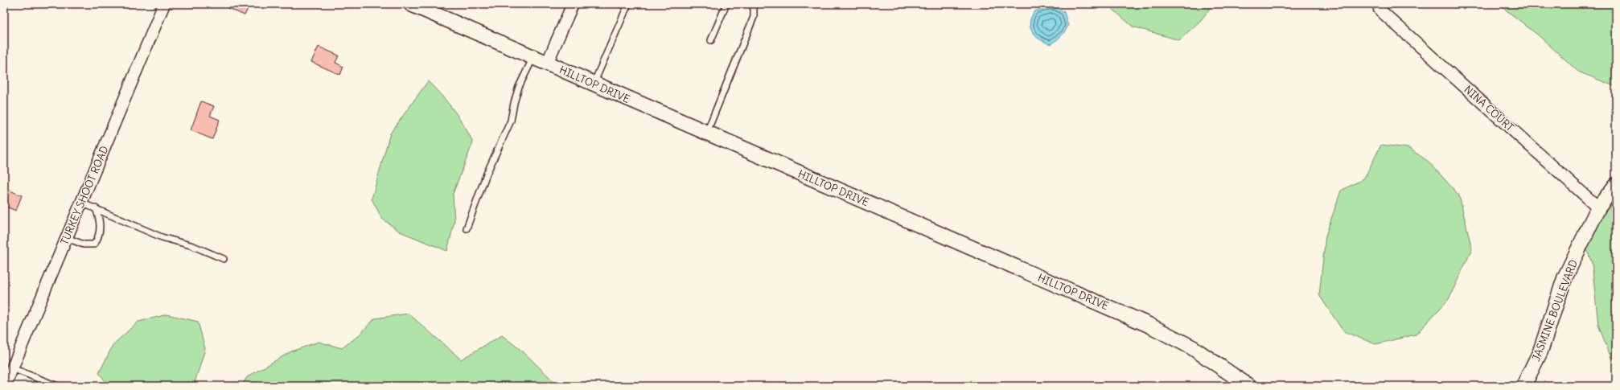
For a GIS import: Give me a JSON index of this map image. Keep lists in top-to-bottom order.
{
  "streets": {
    "street": [
      "HILLTOP DRIVE",
      "NINA COURT",
      "TURKEY SHOOT ROAD",
      "JASMINE BOULEVARD"
    ]
  },
  "crossings": [
    ["NINA COURT", "JASMINE BOULEVARD"]
  ]
}
